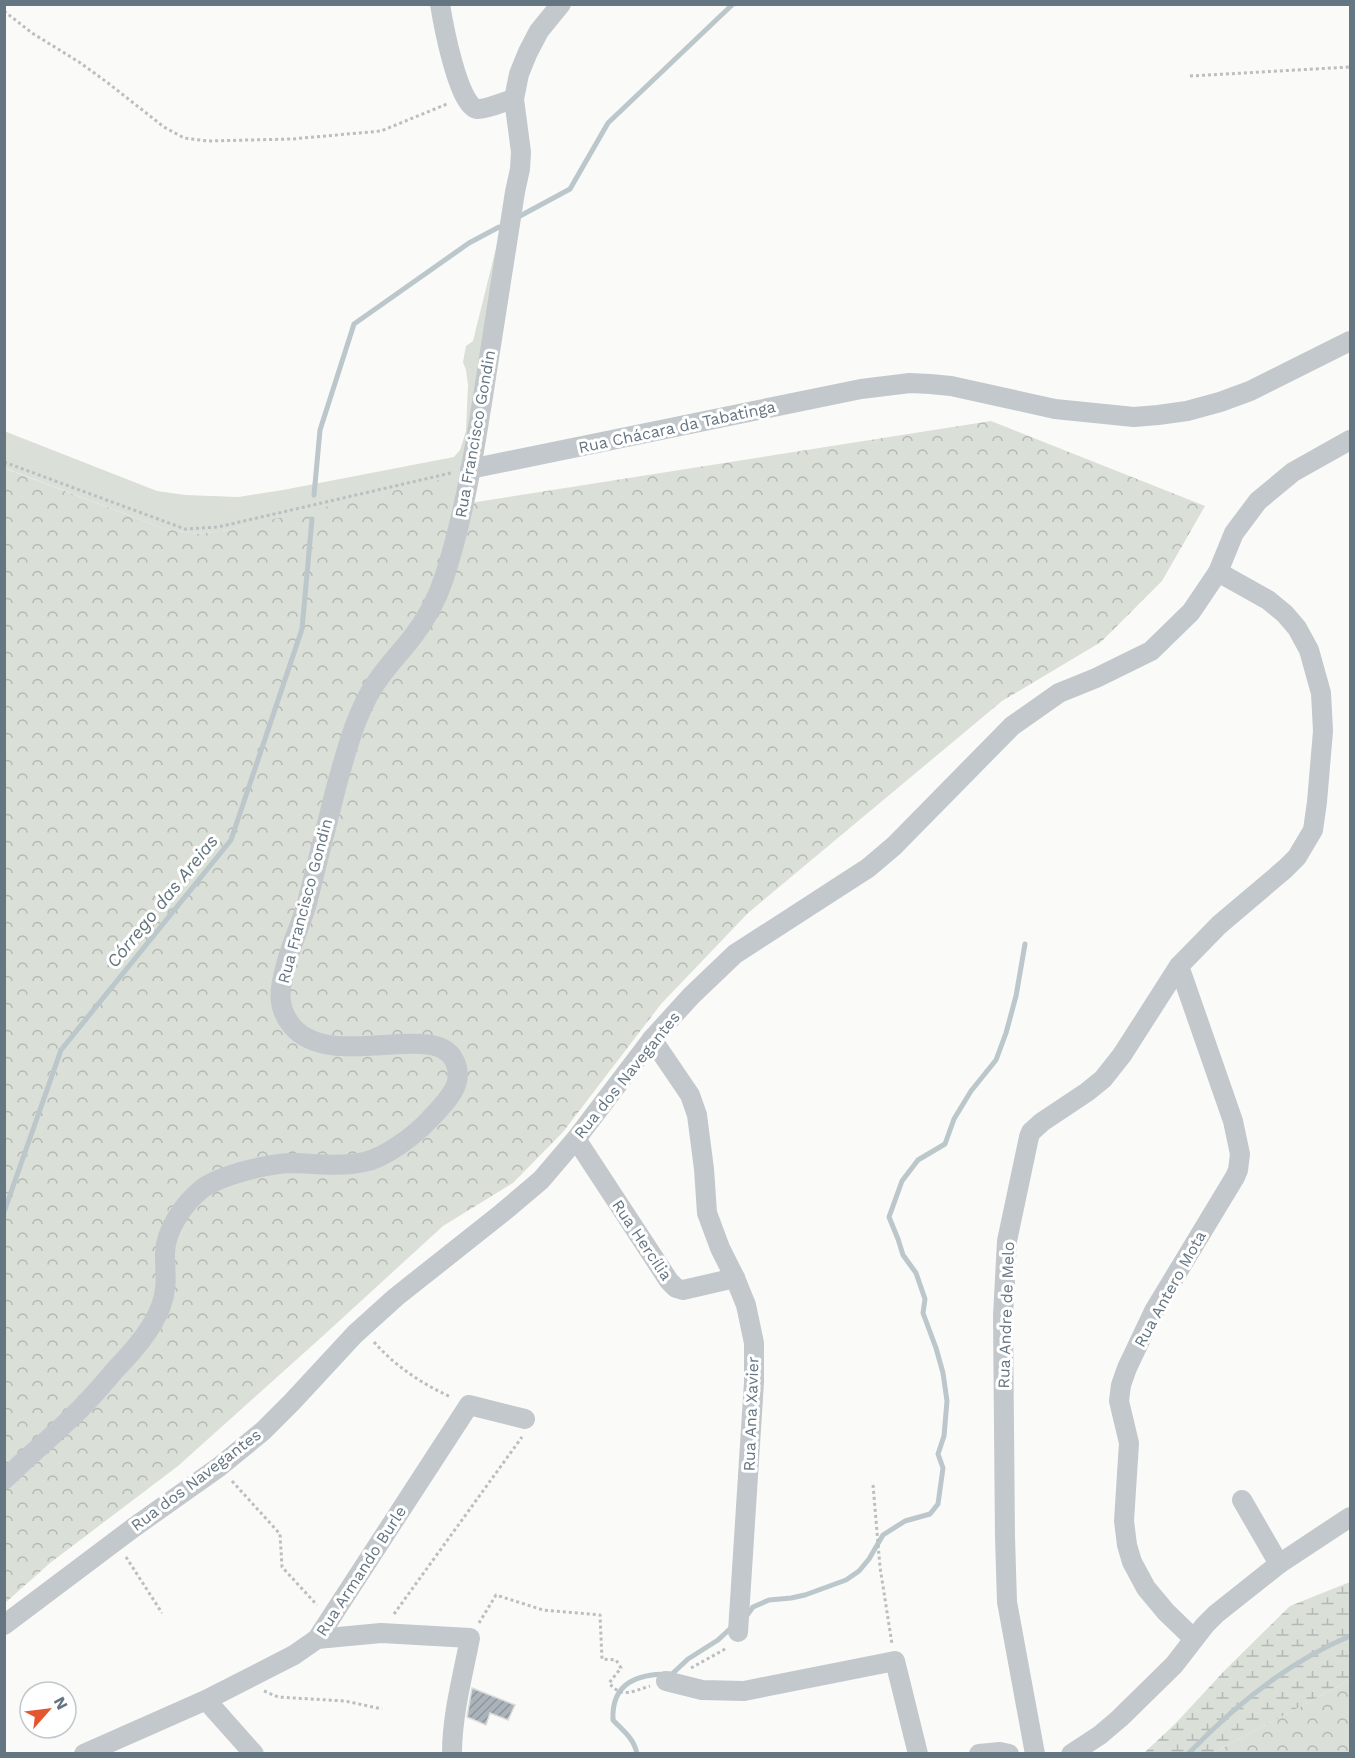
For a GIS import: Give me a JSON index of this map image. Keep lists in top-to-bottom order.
{
  "streets": {
    "street": [
      "Rua Chácara da Tabatinga",
      "Rua Francisco Gondin",
      "Rua dos Navegantes",
      "Rua Hercília",
      "Rua Antero Mota",
      "Rua Andre de Melo",
      "Rua Ana Xavier",
      "Rua Armando Burle"
    ]
  },
  "crossings": [
    ["Rua Chácara da Tabatinga", "Rua Francisco Gondin"],
    ["Rua dos Navegantes", "Rua Hercília"],
    ["Rua dos Navegantes", "Rua Andre de Melo"],
    ["Rua dos Navegantes", "Rua Ana Xavier"],
    ["Rua Hercília", "Rua Ana Xavier"],
    ["Rua Antero Mota", "Rua Andre de Melo"]
  ],
  "water": ["Córrego das Areias"],
  "north": "top right"
}
